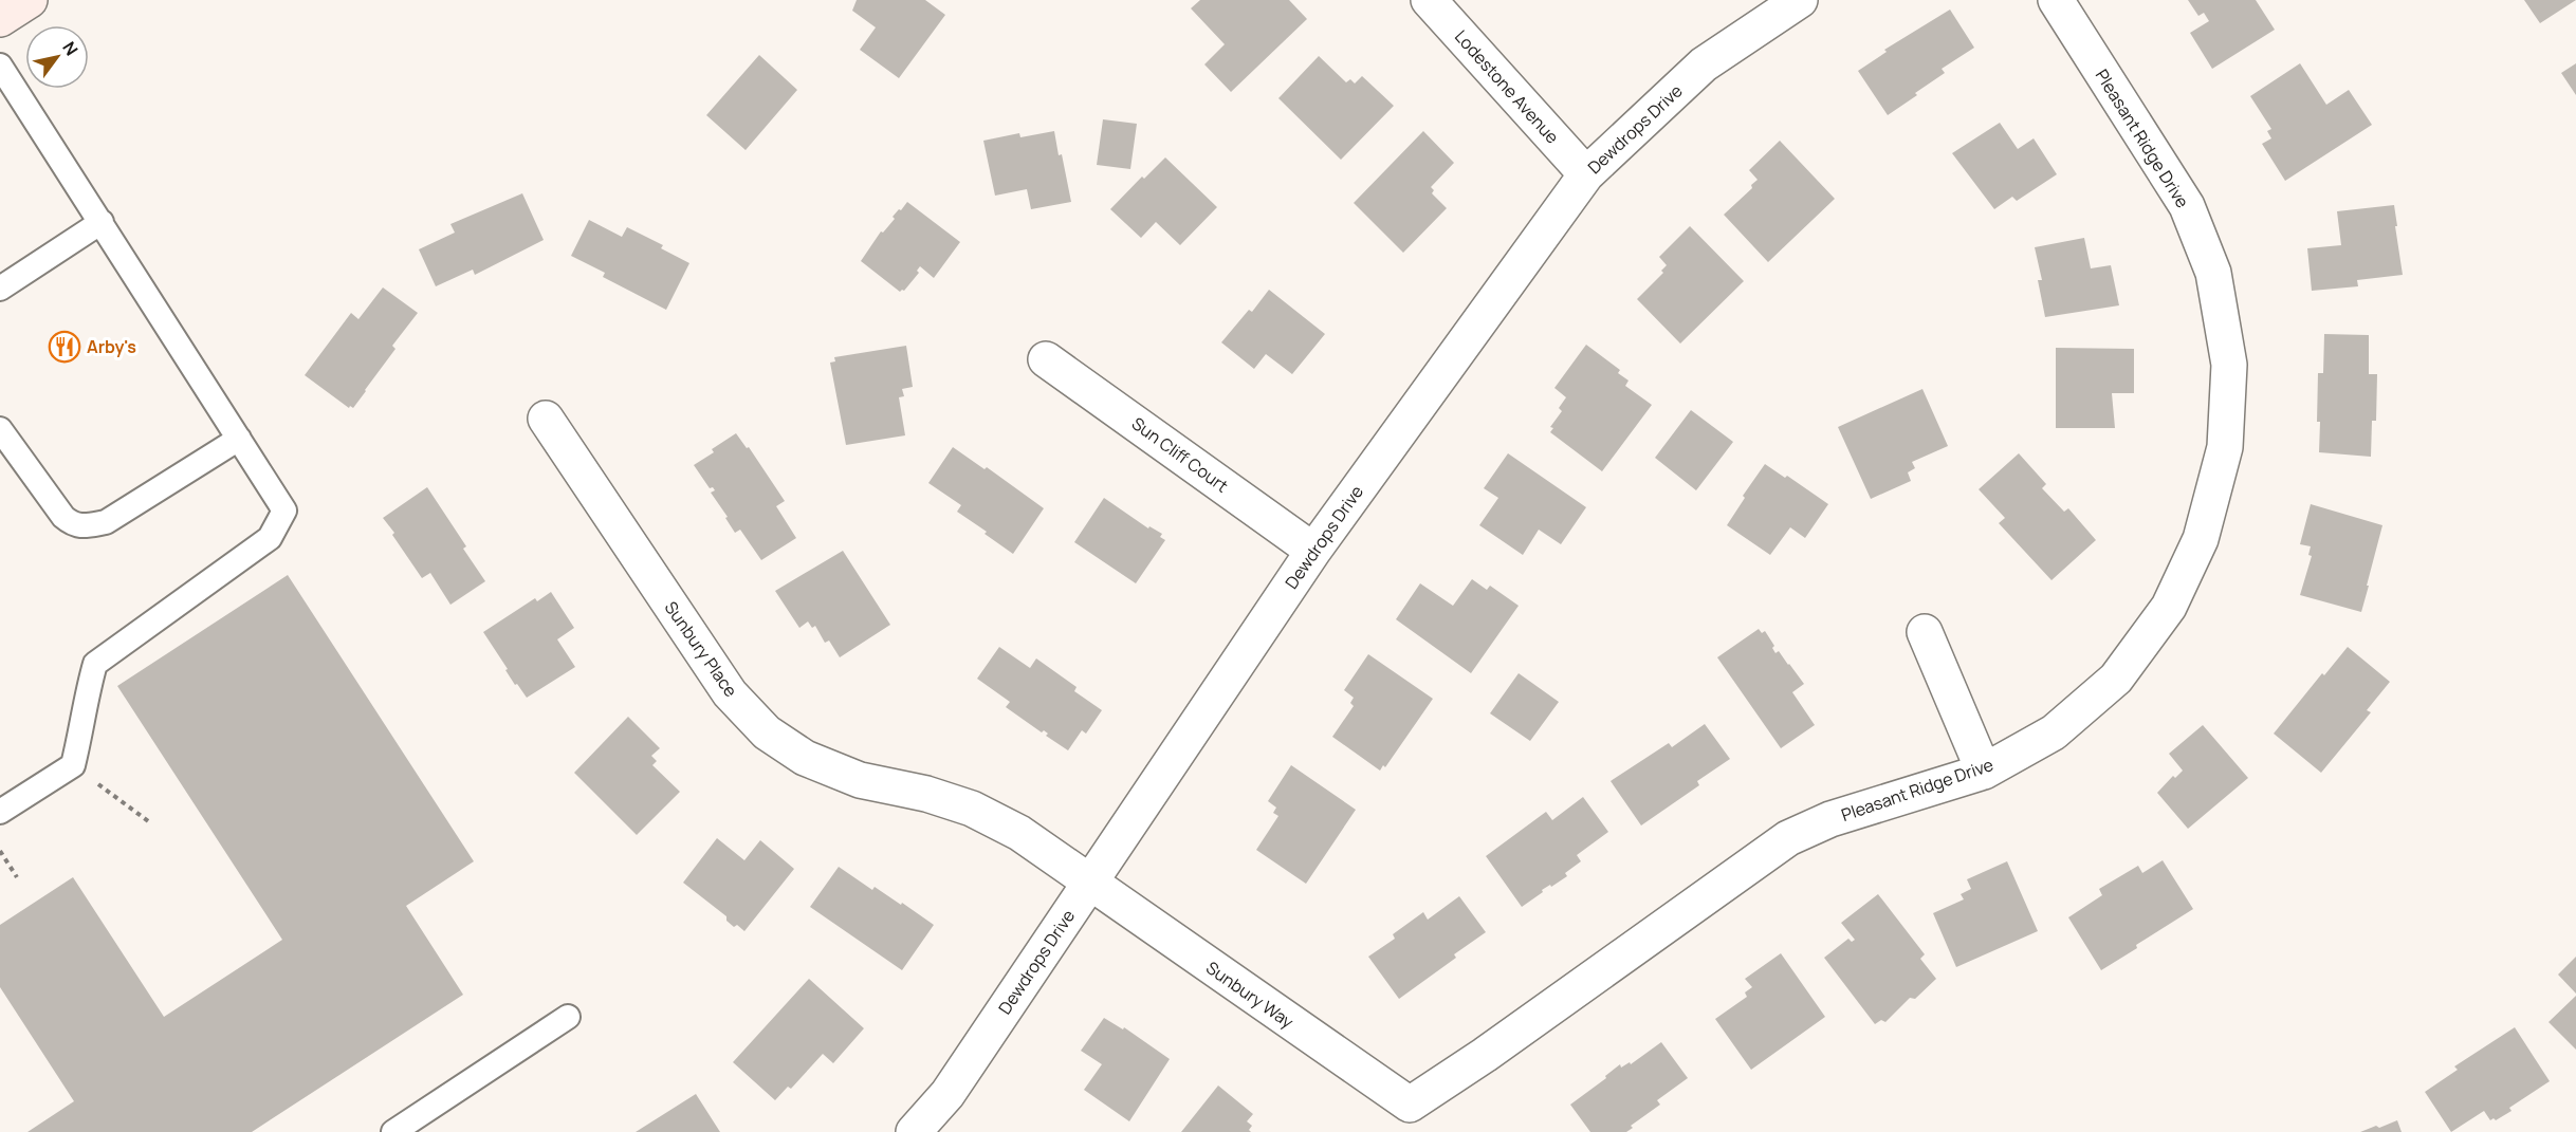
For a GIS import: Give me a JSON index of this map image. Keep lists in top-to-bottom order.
{
  "streets": {
    "street": [
      "Lodestone Avenue",
      "Dewdrops Drive",
      "Pleasant Ridge Drive",
      "Sun Cliff Court",
      "Sunbury Place",
      "Sunbury Way"
    ]
  },
  "crossings": [
    ["Lodestone Avenue", "Dewdrops Drive"],
    ["Dewdrops Drive", "Sun Cliff Court"],
    ["Dewdrops Drive", "Sunbury Place"],
    ["Dewdrops Drive", "Sunbury Way"],
    ["Pleasant Ridge Drive", "Sunbury Way"],
    ["Sunbury Place", "Sunbury Way"]
  ],
  "places": {
    "restaurant": ["Arby's"]
  },
  "north": "top right"
}
